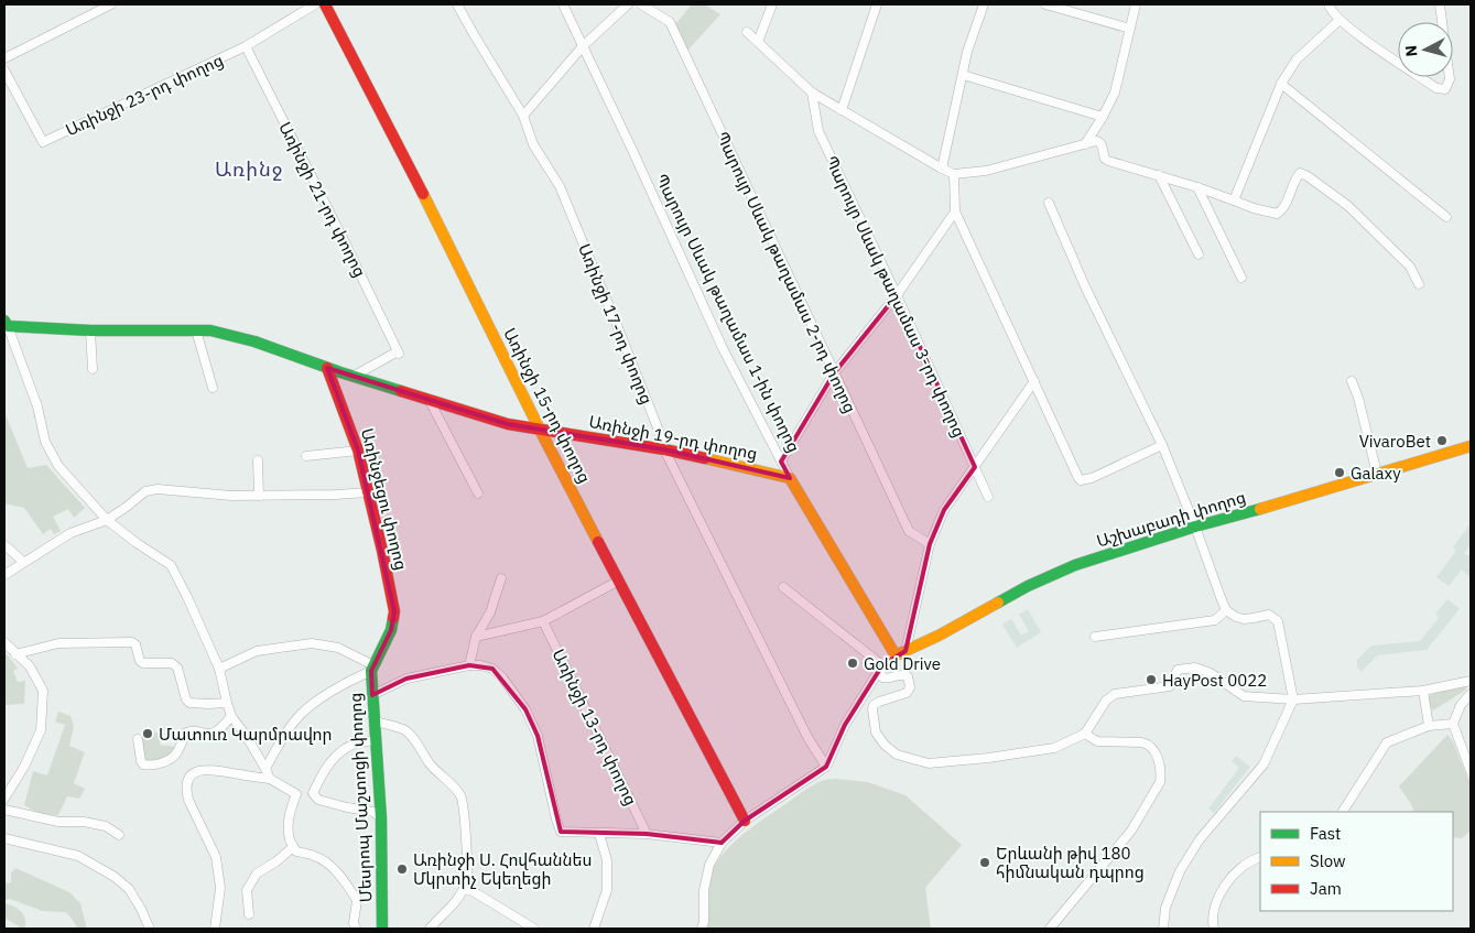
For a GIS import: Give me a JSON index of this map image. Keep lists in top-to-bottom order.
{
  "streets": {
    "street": [
      "Առինջի 23-րդ փողոց",
      "Առինջի 21-րդ փողոց",
      "Պարույր Սևակ թաղամաս 2-րդ փողոց",
      "Պարույր Սևակ թաղամաս 3-րդ փողոց",
      "Պարույր Սևակ թաղամաս 1-ին փողոց",
      "Առինջի 17-րդ փողոց",
      "Առինջի 15-րդ փողոց",
      "Առինջի 19-րդ փողոց",
      "Առինջեցու փողոց",
      "Աշխաբադի փողոց",
      "Առինջի 13-րդ փողոց",
      "Մեսրոպ Մաշտոցի փողոց"
    ]
  },
  "crossings": [
    ["Առինջի 23-րդ փողոց", "Առինջի 21-րդ փողոց"],
    ["Առինջի 21-րդ փողոց", "Առինջի 19-րդ փողոց"],
    ["Պարույր Սևակ թաղամաս 1-ին փողոց", "Առինջի 19-րդ փողոց"],
    ["Պարույր Սևակ թաղամաս 1-ին փողոց", "Աշխաբադի փողոց"],
    ["Առինջի 17-րդ փողոց", "Առինջի 19-րդ փողոց"],
    ["Առինջի 15-րդ փողոց", "Առինջի 19-րդ փողոց"],
    ["Առինջի 19-րդ փողոց", "Առինջեցու փողոց"],
    ["Առինջեցու փողոց", "Մեսրոպ Մաշտոցի փողոց"]
  ],
  "districts": ["Առինջ"],
  "places": [
    "VivaroBet",
    "Galaxy",
    "Gold Drive",
    "HayPost 0022",
    "Մատուռ Կարմրավոր",
    "Երևանի թիվ 180 հիմնական դպրոց",
    "Առինջի Ս. Հովհաննես Մկրտիչ Եկեղեցի"
  ],
  "legend": ["Fast", "Slow", "Jam"],
  "north": "left"
}
